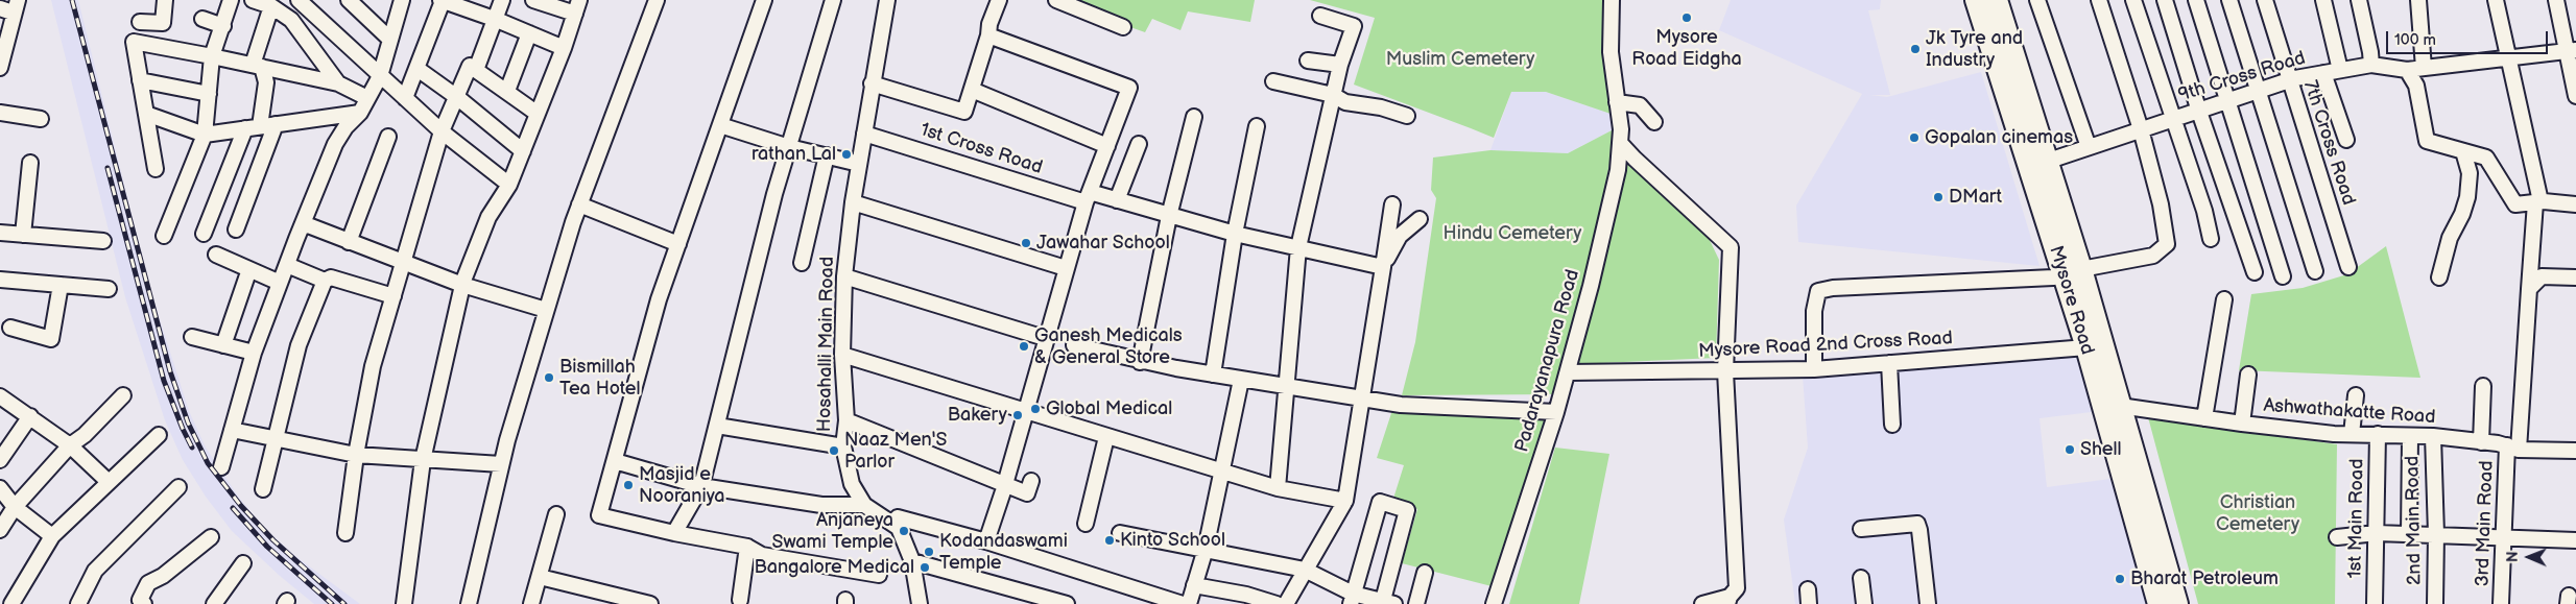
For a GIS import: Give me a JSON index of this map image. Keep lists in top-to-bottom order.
{
  "streets": {
    "highway": ["Mysore Road"],
    "street": [
      "9th Cross Road",
      "7th Cross Road",
      "1st Cross Road",
      "Hosahalli Main Road",
      "Mysore Road 2nd Cross Road",
      "Padarayanapura Road",
      "Ashwathakatte Road",
      "1st Main Road",
      "2nd Main Road",
      "3rd Main Road"
    ]
  },
  "crossings": [
    ["9th Cross Road", "7th Cross Road"],
    ["9th Cross Road", "Mysore Road"],
    ["9th Cross Road", "3rd Main Road"],
    ["1st Cross Road", "Hosahalli Main Road"],
    ["Mysore Road", "Mysore Road 2nd Cross Road"],
    ["Mysore Road", "Ashwathakatte Road"],
    ["Mysore Road 2nd Cross Road", "Padarayanapura Road"],
    ["Ashwathakatte Road", "1st Main Road"],
    ["Ashwathakatte Road", "2nd Main Road"],
    ["Ashwathakatte Road", "3rd Main Road"]
  ],
  "parks": ["Muslim Cemetery", "Hindu Cemetery", "Christian Cemetery"],
  "places": [
    "Mysore Road Eidgha",
    "Jk Tyre and Industry",
    "Gopalan cinemas",
    "rathan Lal",
    "DMart",
    "Jawahar School",
    "Ganesh Medicals & General Store",
    "Bismillah Tea Hotel",
    "Global Medical",
    "Bakery",
    "Shell",
    "Naaz Men'S Parlor",
    "Masjid e Nooraniya",
    "Anjaneya Swami Temple",
    "Kinto School",
    "Kodandaswami Temple",
    "Bangalore Medical",
    "Bharat Petroleum"
  ],
  "scale_bar": "100 m",
  "north": "left"
}
